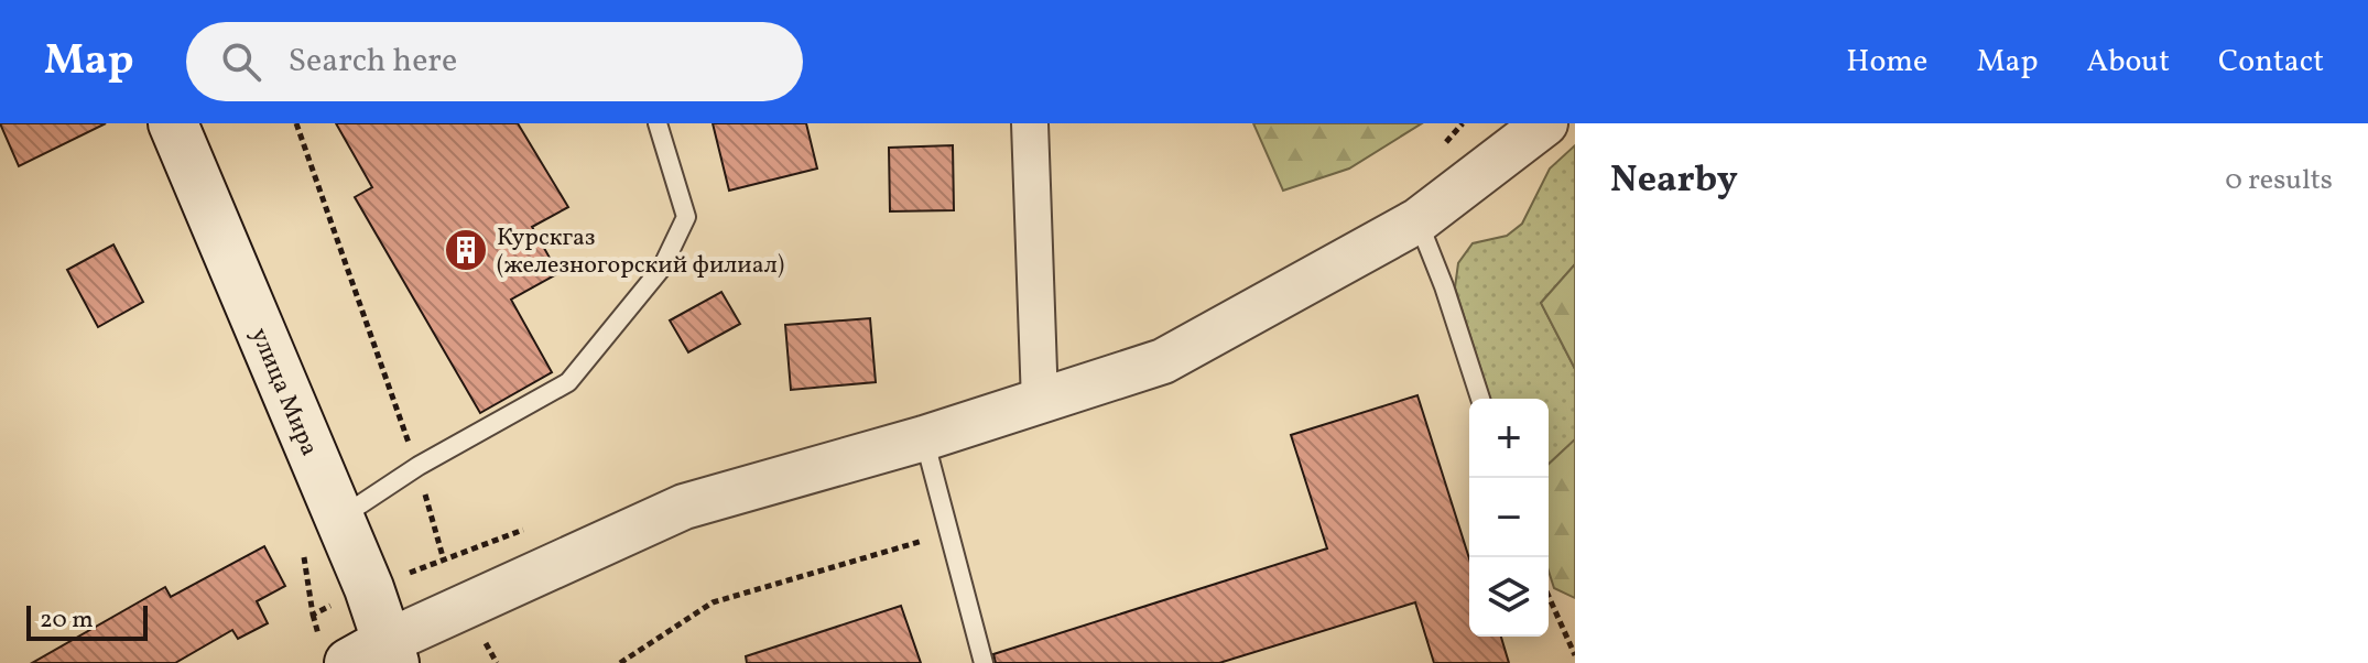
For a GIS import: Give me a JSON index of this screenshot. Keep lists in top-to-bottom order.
{
  "streets": {
    "main road": ["улица Мира"]
  },
  "places": {
    "building": ["Курскгаз (железногорский филиал)"]
  },
  "scale_bar": "20 m",
  "page": {
    "header": "Map",
    "search": "Search here",
    "nav": [
      "Home",
      "Map",
      "About",
      "Contact"
    ],
    "heading": ["Nearby", "0 results"],
    "map_buttons": ["+", "−"],
    "scale": "20 m"
  }
}
